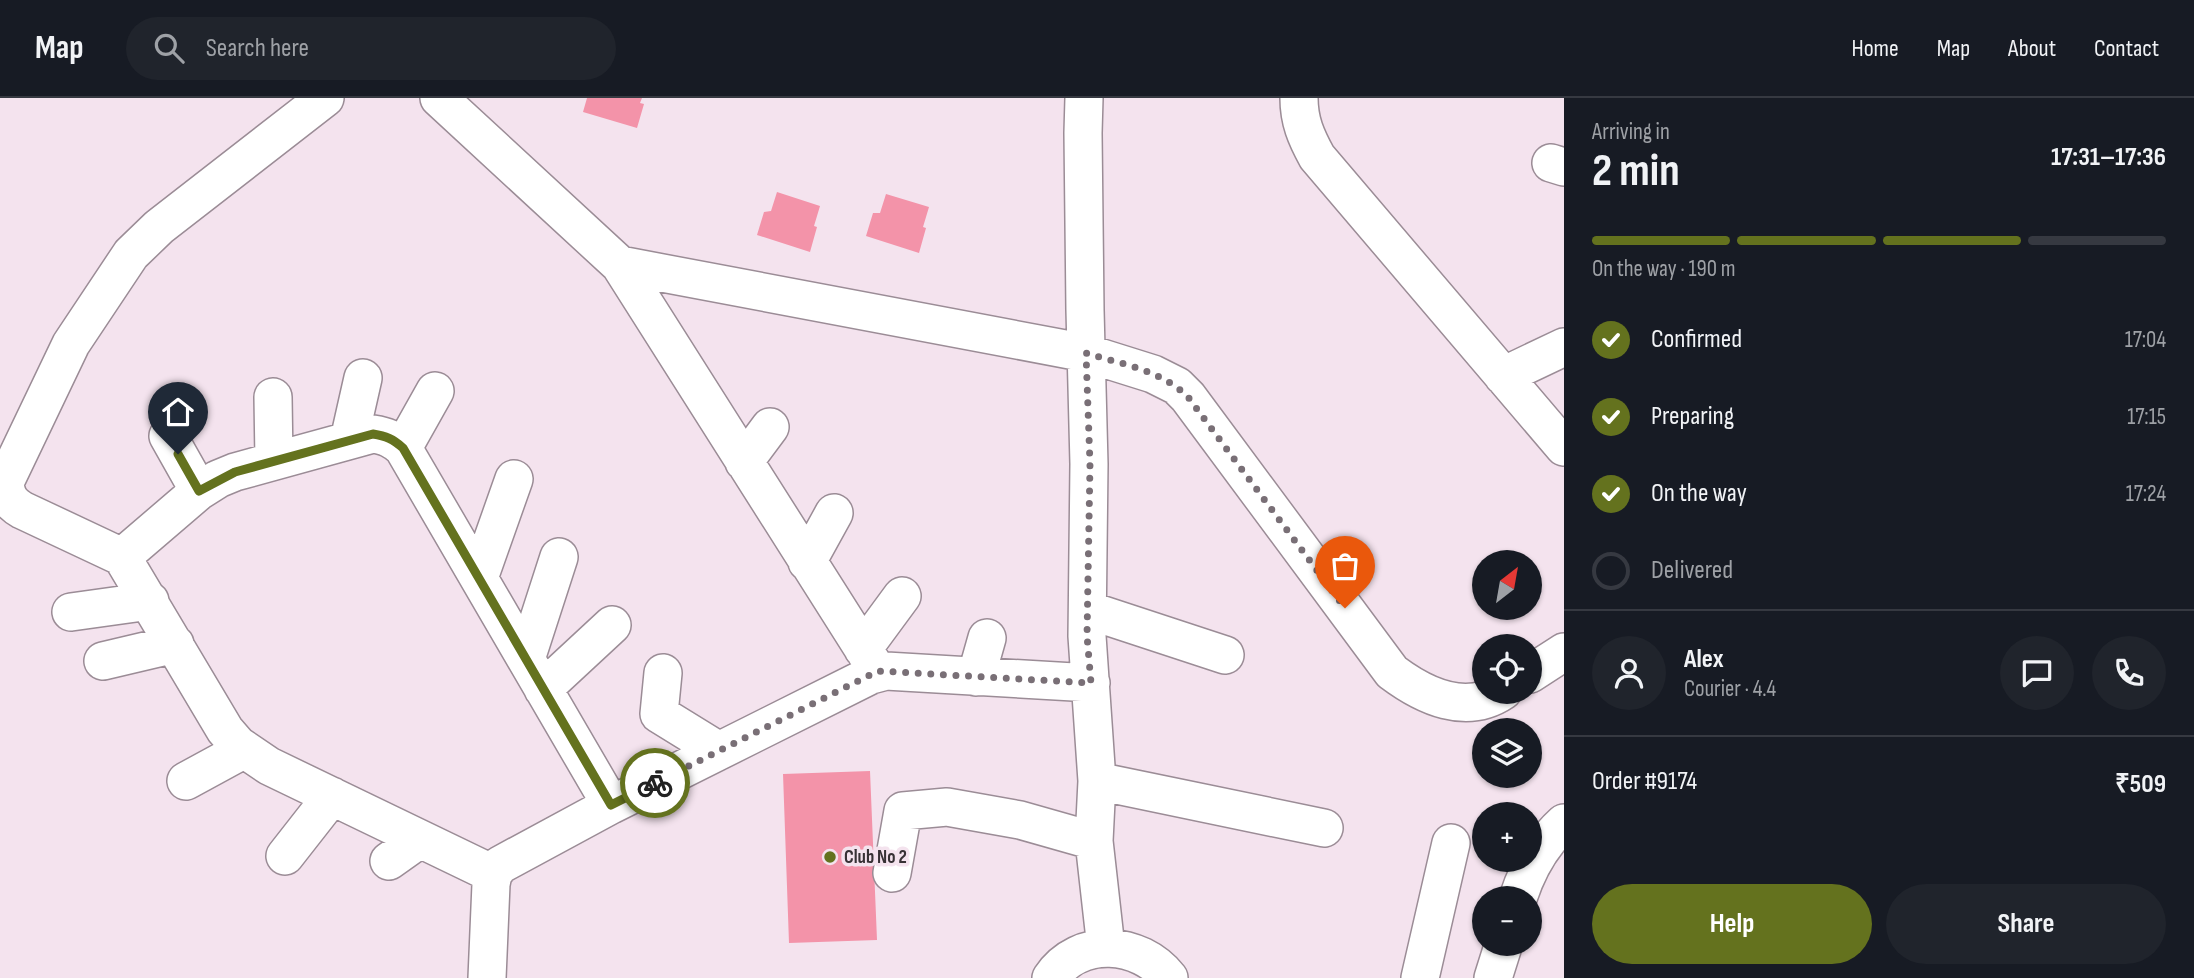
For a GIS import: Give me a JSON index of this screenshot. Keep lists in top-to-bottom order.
{
  "places": ["Club No 2"],
  "north": "top right",
  "page": {
    "header": "Map",
    "search": "Search here",
    "nav": [
      "Home",
      "Map",
      "About",
      "Contact"
    ],
    "heading": ["2 min", "Arriving in", "17:31–17:36"],
    "panel": [
      "Alex",
      "Courier · 4.4",
      "Order #9174",
      "₹509"
    ],
    "bar": "On the way · 190 m",
    "list": [
      ["Confirmed", "17:04"],
      ["Preparing", "17:15"],
      ["On the way", "17:24"],
      "Delivered"
    ],
    "map_buttons": ["+", "−"],
    "buttons": ["Help", "Share"]
  }
}
